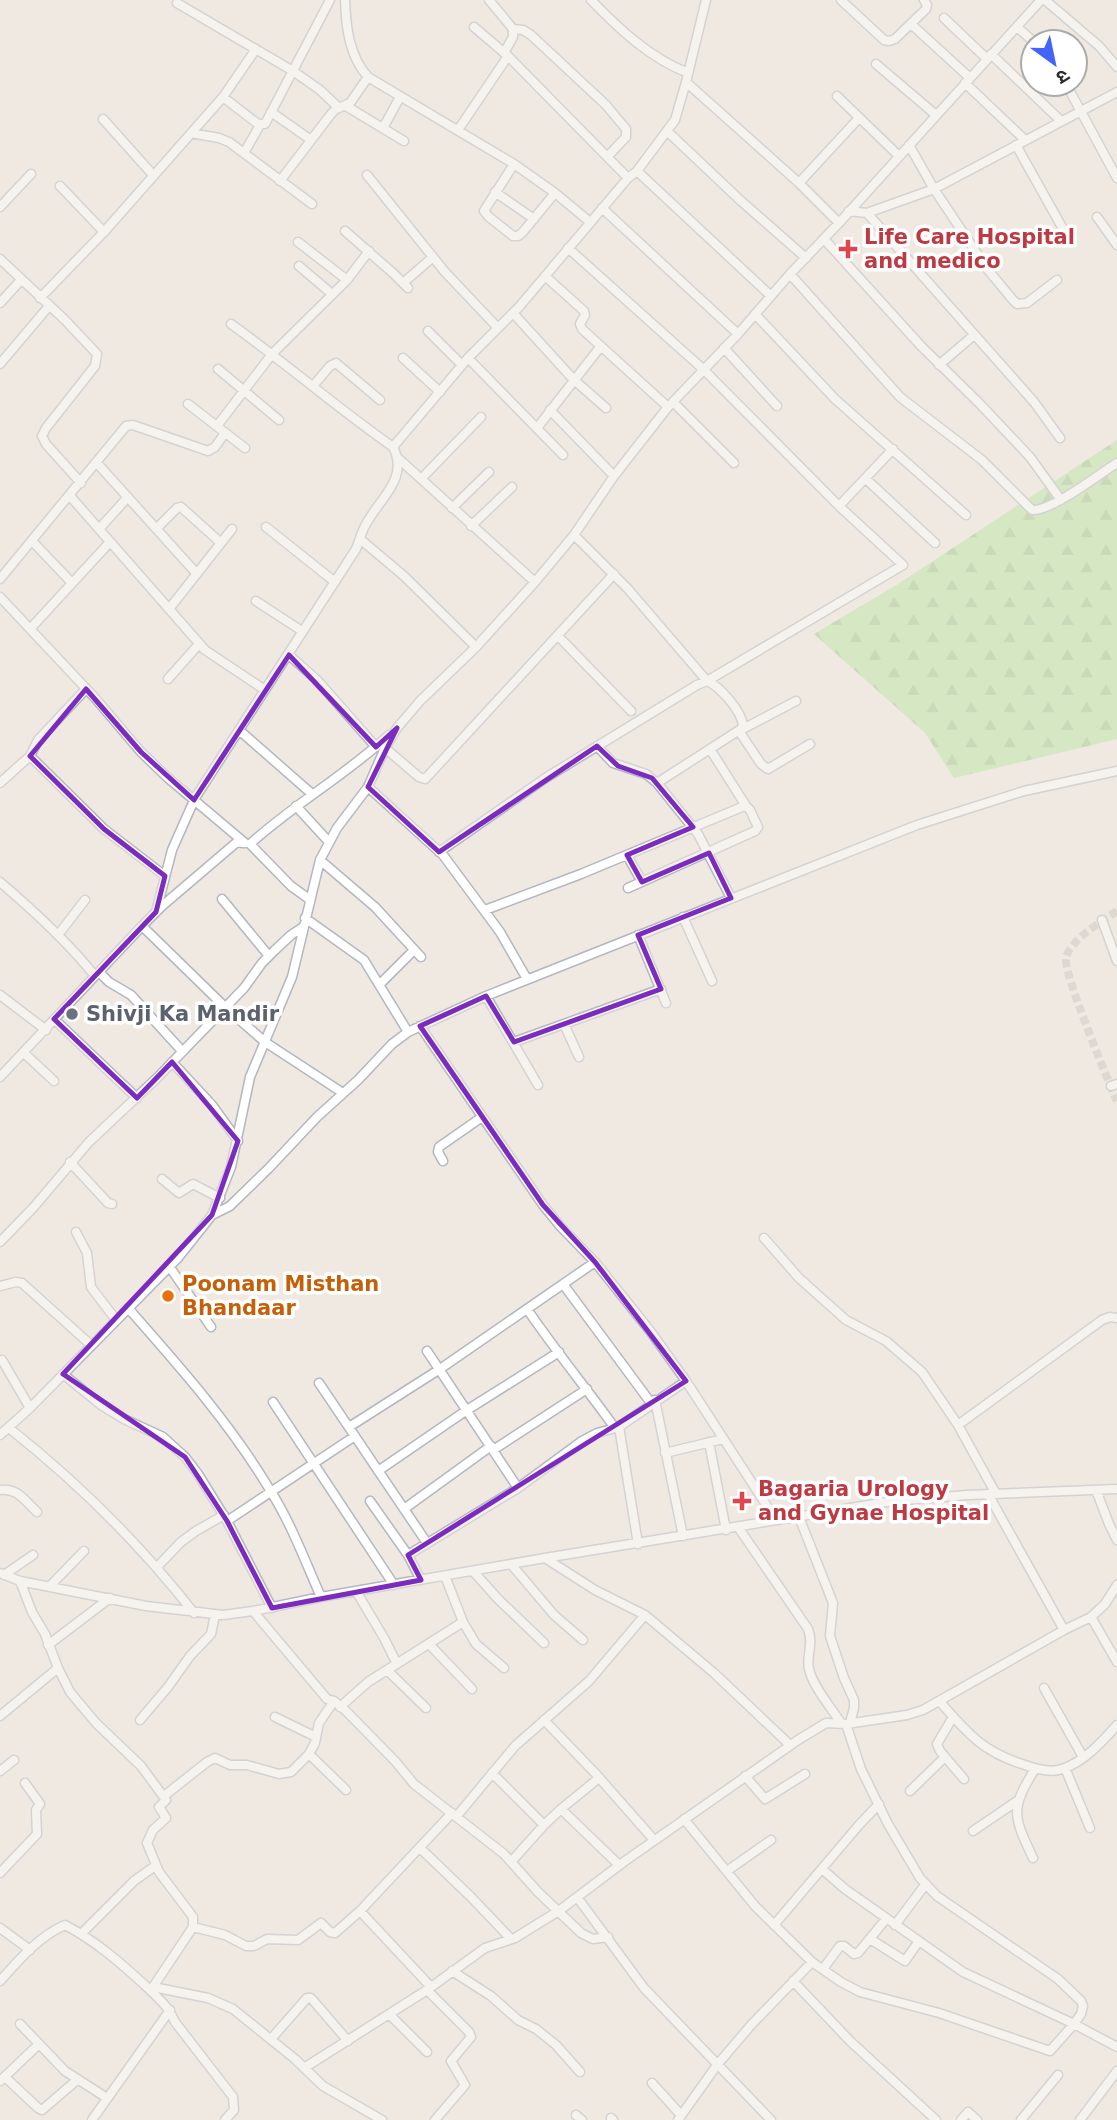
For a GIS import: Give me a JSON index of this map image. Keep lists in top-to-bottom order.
{
  "places": {
    "health": ["Life Care Hospital and medico", "Bagaria Urology and Gynae Hospital"],
    "other": ["Shivji Ka Mandir", "Poonam Misthan Bhandaar"]
  },
  "north": "bottom right"
}
